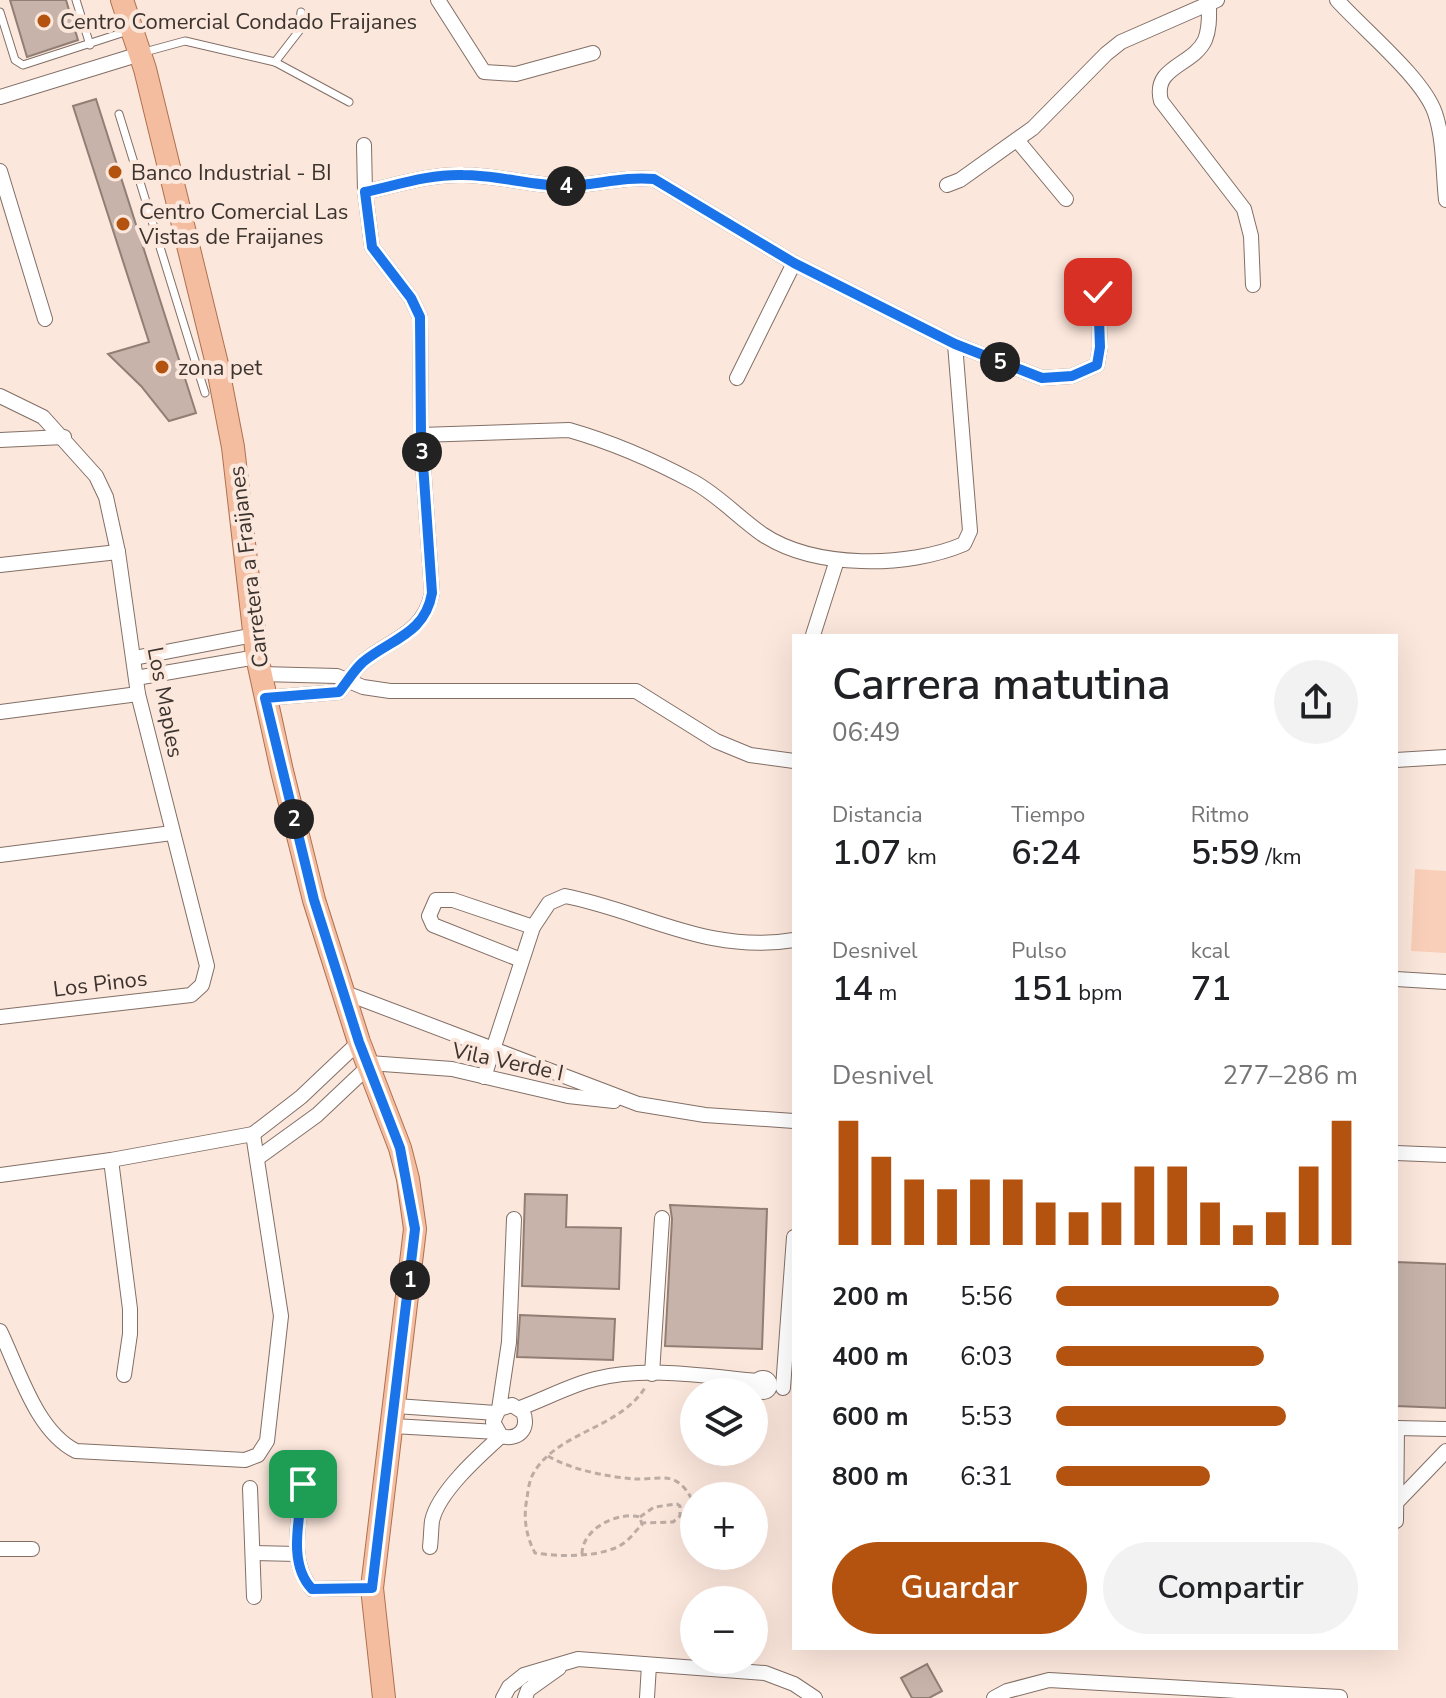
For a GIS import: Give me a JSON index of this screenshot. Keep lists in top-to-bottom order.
{
  "streets": {
    "main road": ["Carretera a Fraijanes"],
    "street": ["Los Maples", "Los Pinos", "Vila Verde I"]
  },
  "crossings": [
    ["Carretera a Fraijanes", "Vila Verde I"],
    ["Los Maples", "Los Pinos"]
  ],
  "places": [
    "Centro Comercial Condado Fraijanes",
    "Banco Industrial - BI",
    "Centro Comercial Las Vistas de Fraijanes",
    "zona pet"
  ],
  "page": {
    "pins": [
      "4",
      "5",
      "3",
      "2",
      "1"
    ],
    "heading": ["Carrera matutina", "06:49"],
    "stats": [
      ["Distancia", "1.07 km"],
      ["Tiempo", "6:24"],
      ["Ritmo", "5:59 /km"],
      ["Desnivel", "14 m"],
      ["Pulso", "151 bpm"],
      ["kcal", "71"]
    ],
    "chart": ["Desnivel", "277–286 m"],
    "list": [
      {
        "name": "200 m",
        "note": "5:56"
      },
      {
        "name": "400 m",
        "note": "6:03"
      },
      {
        "name": "600 m",
        "note": "5:53"
      },
      {
        "name": "800 m",
        "note": "6:31"
      }
    ],
    "map_buttons": ["+", "−"],
    "buttons": ["Guardar", "Compartir"]
  }
}
